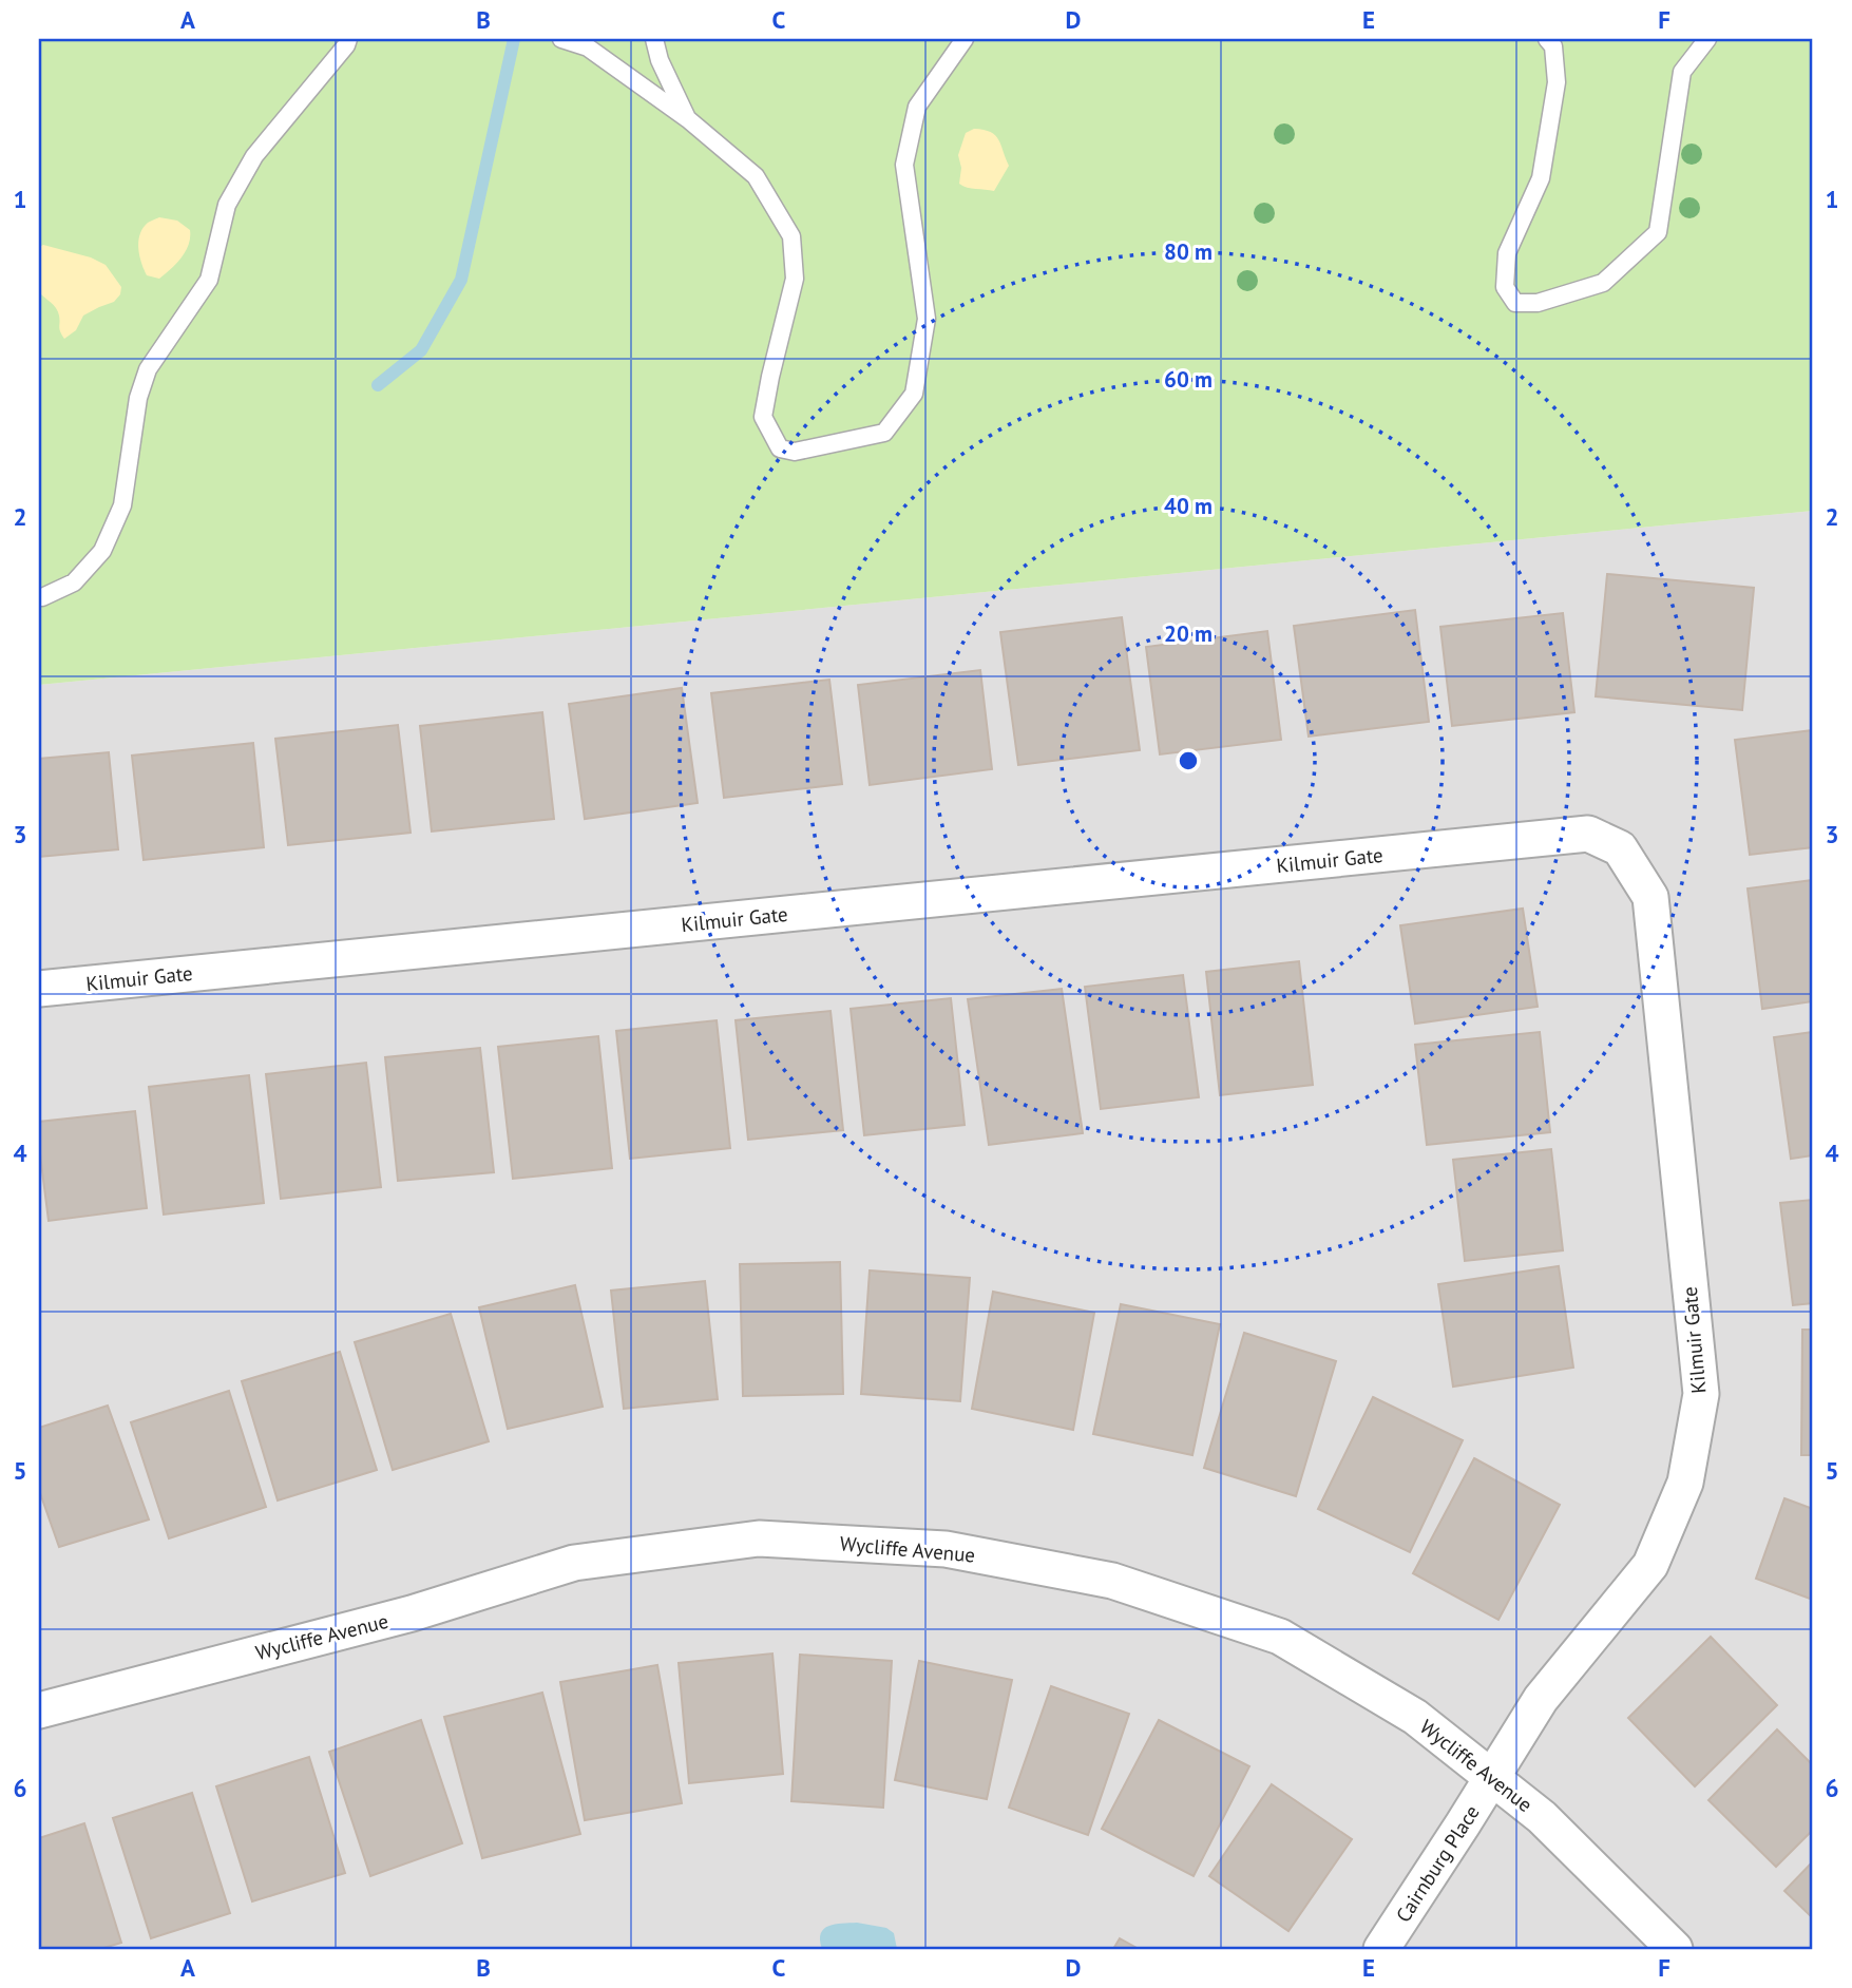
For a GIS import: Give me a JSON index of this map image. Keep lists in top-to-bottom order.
{
  "streets": {
    "street": ["Kilmuir Gate", "Wycliffe Avenue", "Cairnburg Place"]
  },
  "crossings": [
    ["Kilmuir Gate", "Wycliffe Avenue"],
    ["Kilmuir Gate", "Cairnburg Place"],
    ["Wycliffe Avenue", "Cairnburg Place"]
  ],
  "grid": {
    "columns": [
      "A",
      "B",
      "C",
      "D",
      "E",
      "F"
    ],
    "rows": [
      "1",
      "2",
      "3",
      "4",
      "5",
      "6"
    ]
  },
  "rings": [
    "80 m",
    "60 m",
    "40 m",
    "20 m"
  ]
}
